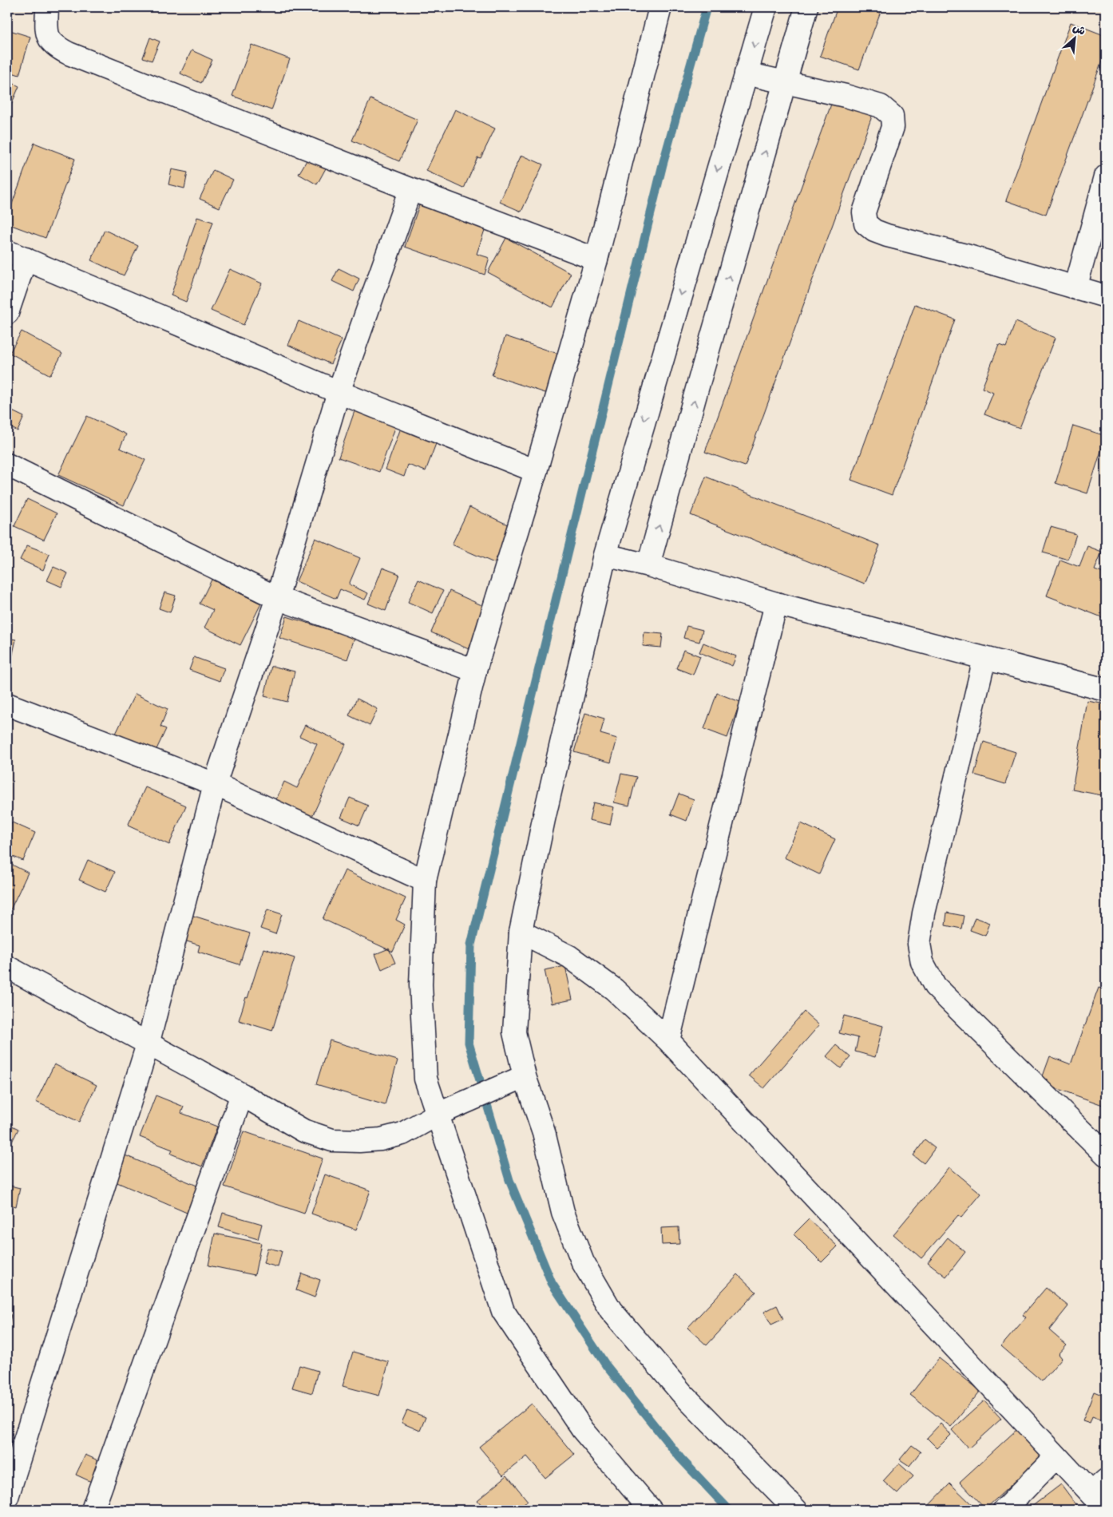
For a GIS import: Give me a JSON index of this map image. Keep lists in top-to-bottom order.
{
  "north": "top right"
}
